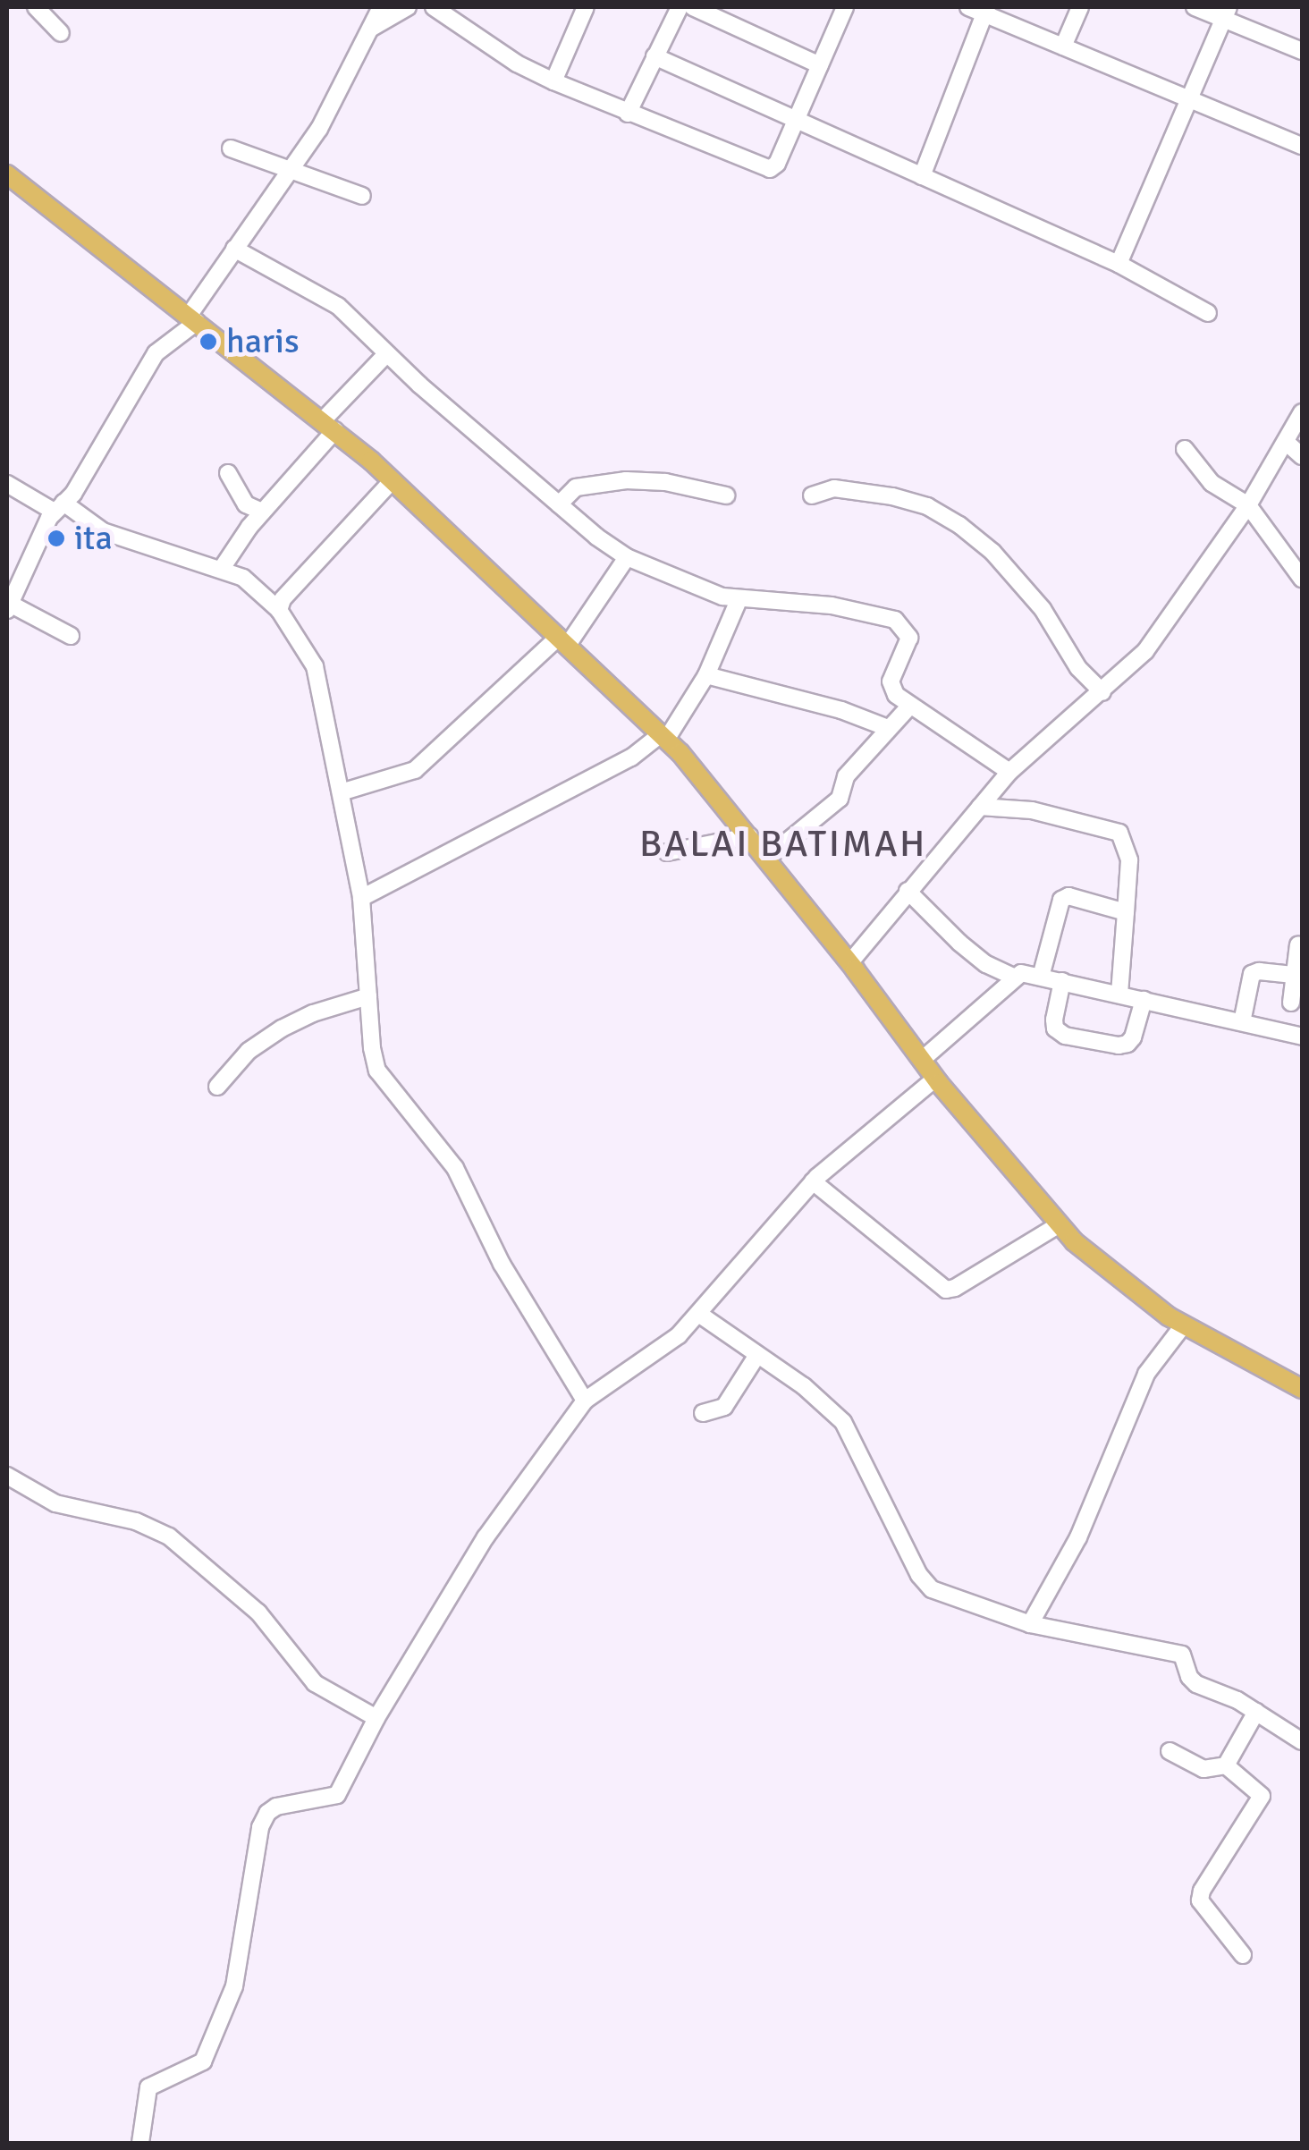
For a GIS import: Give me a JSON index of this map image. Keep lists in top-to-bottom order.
{
  "districts": ["BALAI BATIMAH"],
  "places": ["haris", "ita"]
}
